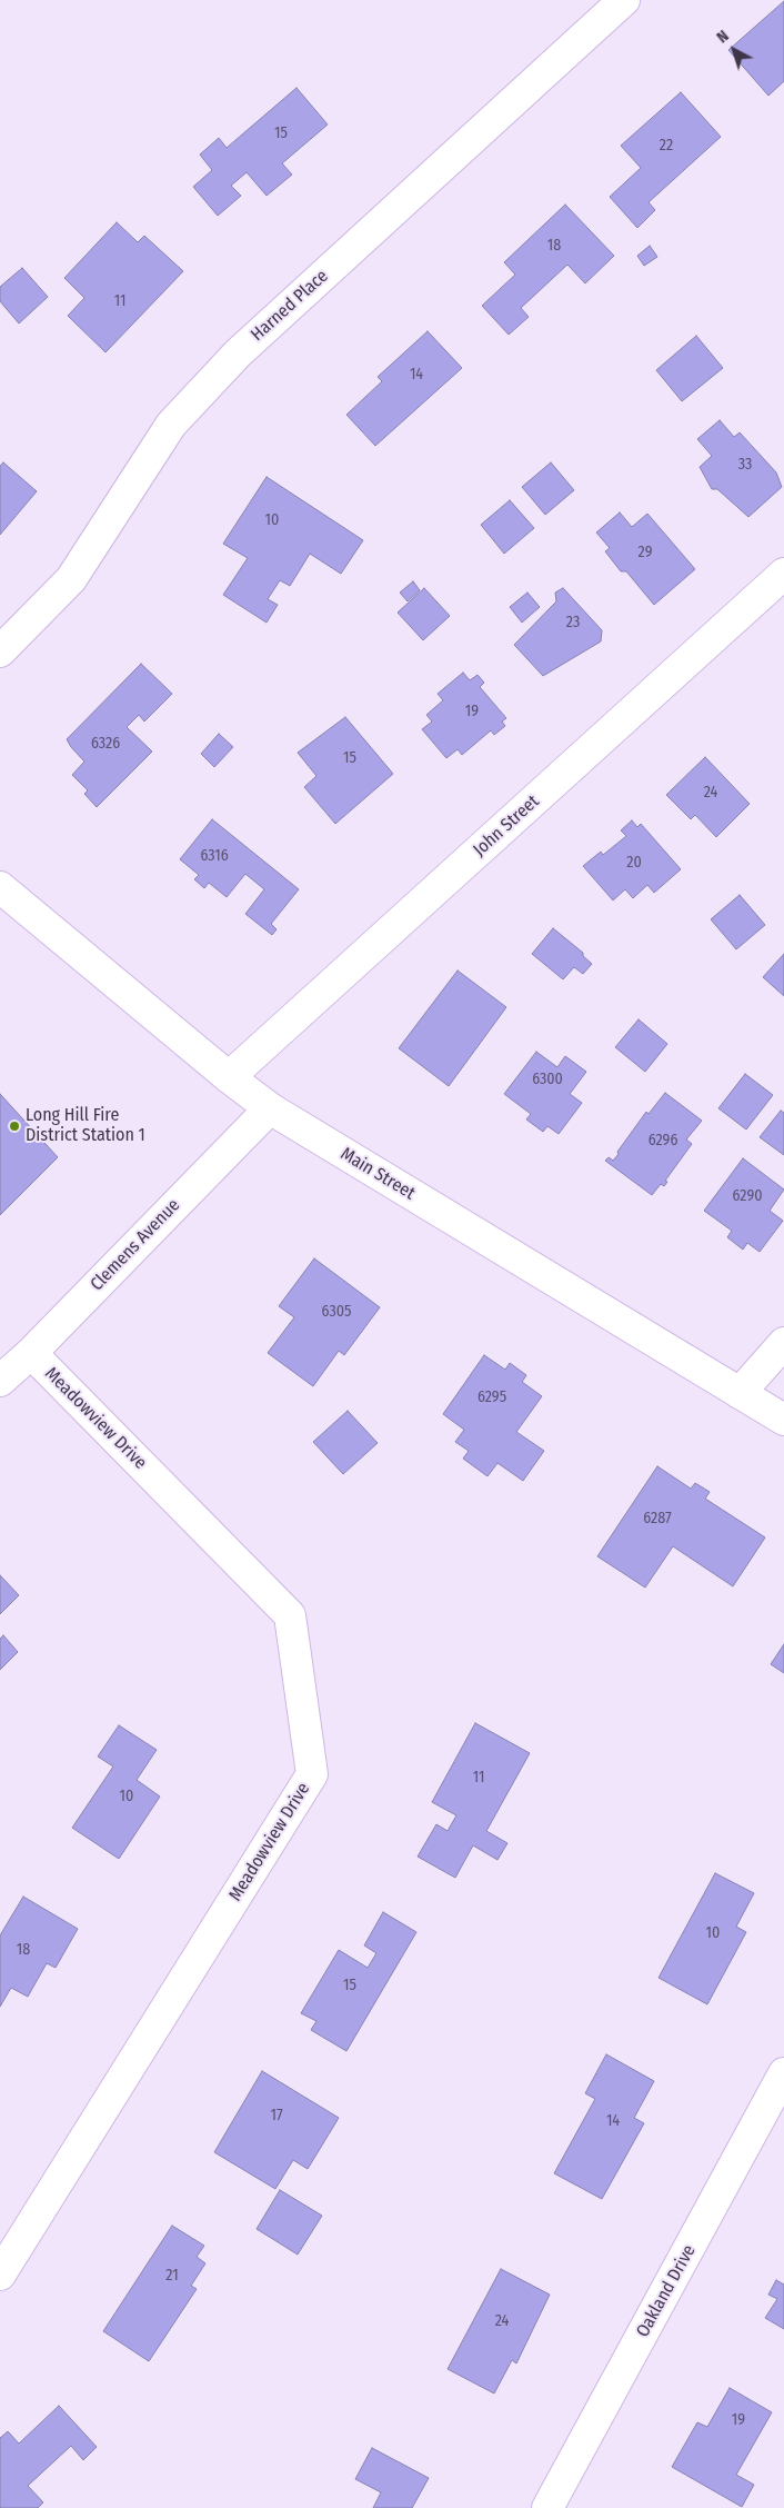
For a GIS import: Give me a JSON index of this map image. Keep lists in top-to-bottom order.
{
  "streets": {
    "street": [
      "Harned Place",
      "John Street",
      "Main Street",
      "Clemens Avenue",
      "Meadowview Drive",
      "Oakland Drive"
    ]
  },
  "crossings": [
    ["John Street", "Main Street"],
    ["Main Street", "Clemens Avenue"],
    ["Clemens Avenue", "Meadowview Drive"]
  ],
  "places": ["Long Hill Fire District Station 1"],
  "house_numbers": [
    "15",
    "22",
    "18",
    "11",
    "14",
    "33",
    "10",
    "29",
    "23",
    "19",
    "6326",
    "15",
    "24",
    "6316",
    "20",
    "6300",
    "6296",
    "6290",
    "6305",
    "6295",
    "6287",
    "11",
    "10",
    "10",
    "18",
    "15",
    "17",
    "14",
    "21",
    "24",
    "19"
  ],
  "north": "top left"
}
